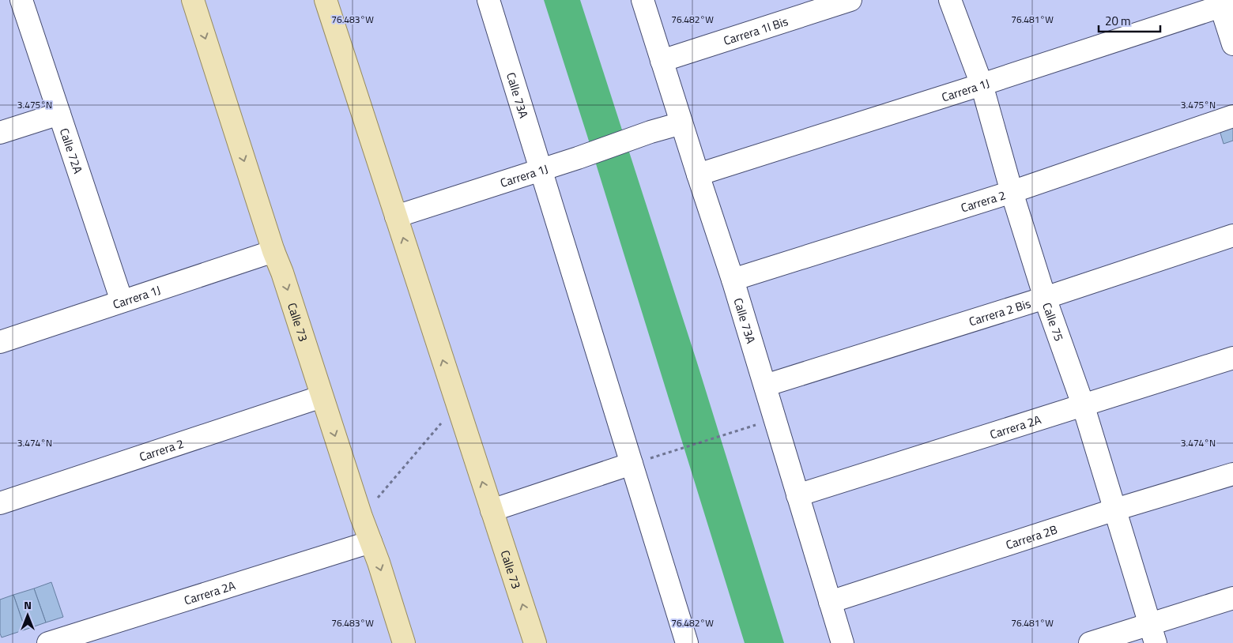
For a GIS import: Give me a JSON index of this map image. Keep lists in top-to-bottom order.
{
  "streets": {
    "main road": ["Calle 73"],
    "street": [
      "Carrera 1I Bis",
      "Carrera 1J",
      "Calle 73A",
      "Calle 72A",
      "Carrera 2",
      "Carrera 2 Bis",
      "Calle 75",
      "Carrera 2A",
      "Carrera 2B"
    ]
  },
  "crossings": [
    ["Carrera 1I Bis", "Calle 73A"],
    ["Carrera 1J", "Calle 73A"],
    ["Carrera 1J", "Calle 72A"],
    ["Carrera 1J", "Calle 73"],
    ["Carrera 1J", "Calle 75"],
    ["Calle 73A", "Carrera 2"],
    ["Calle 73A", "Carrera 2 Bis"],
    ["Calle 73A", "Carrera 2A"],
    ["Calle 73A", "Carrera 2B"],
    ["Carrera 2", "Calle 73"],
    ["Carrera 2", "Calle 75"],
    ["Carrera 2 Bis", "Calle 75"],
    ["Calle 73", "Carrera 2A"],
    ["Calle 75", "Carrera 2A"],
    ["Calle 75", "Carrera 2B"]
  ],
  "scale_bar": "20 m",
  "north": "top",
  "coordinates": [
    "76.483°W",
    "76.482°W",
    "76.481°W",
    "3.475°N",
    "3.474°N"
  ]
}
